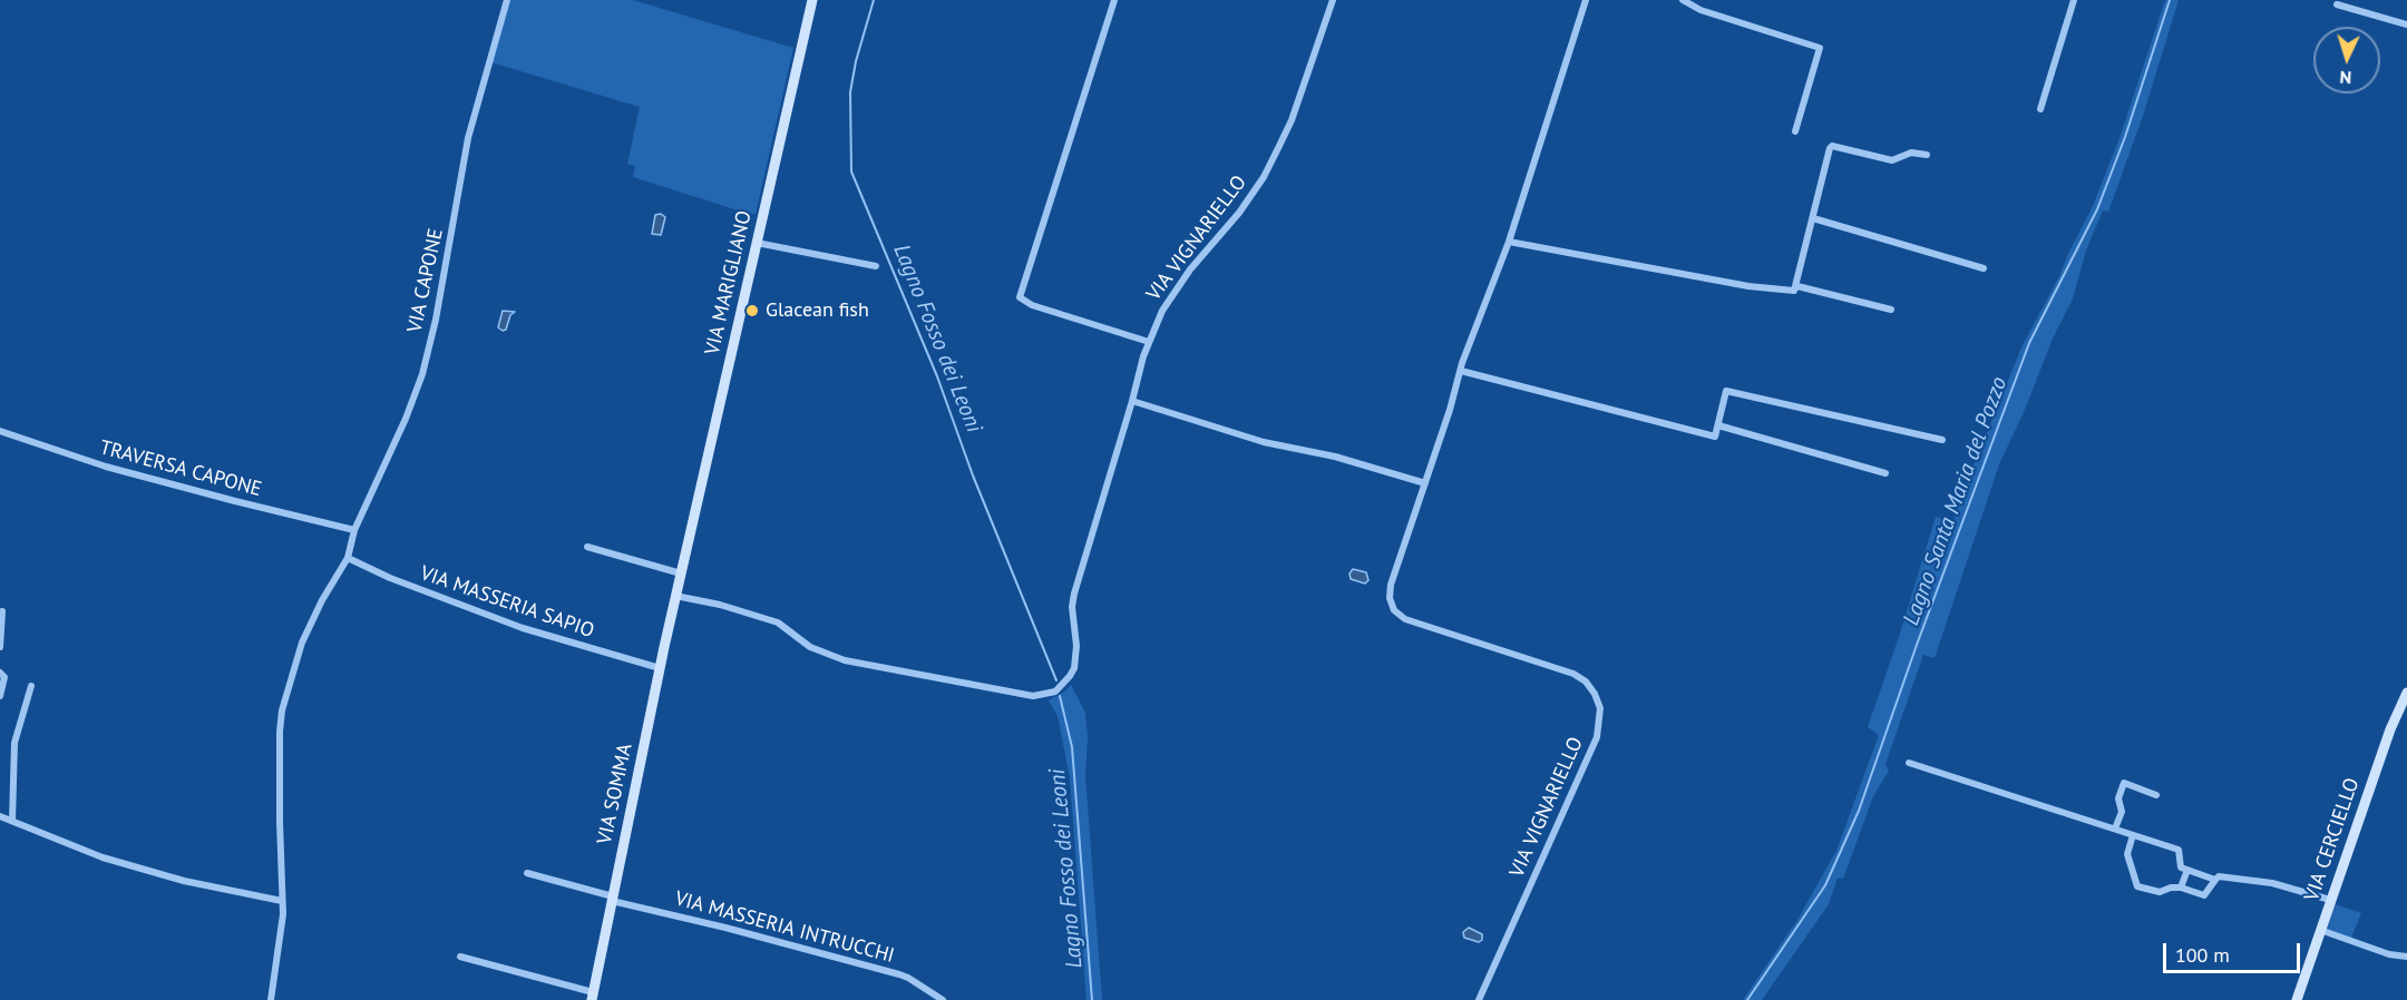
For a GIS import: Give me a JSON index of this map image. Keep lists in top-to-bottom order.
{
  "streets": {
    "street": [
      "VIA VIGNARIELLO",
      "VIA CAPONE",
      "VIA MARIGLIANO",
      "TRAVERSA CAPONE",
      "VIA MASSERIA SAPIO",
      "VIA SOMMA",
      "VIA CERCIELLO",
      "VIA MASSERIA INTRUCCHI"
    ]
  },
  "crossings": [
    ["VIA VIGNARIELLO", "VIA MARIGLIANO"],
    ["VIA VIGNARIELLO", "VIA SOMMA"],
    ["VIA CAPONE", "TRAVERSA CAPONE"],
    ["VIA CAPONE", "VIA MASSERIA SAPIO"],
    ["VIA MARIGLIANO", "VIA SOMMA"],
    ["VIA MASSERIA SAPIO", "VIA SOMMA"],
    ["VIA SOMMA", "VIA MASSERIA INTRUCCHI"]
  ],
  "water": ["Lagno Fosso dei Leoni", "Lagno Santa Maria del Pozzo"],
  "places": ["Glacean fish"],
  "scale_bar": "100 m",
  "north": "bottom"
}
